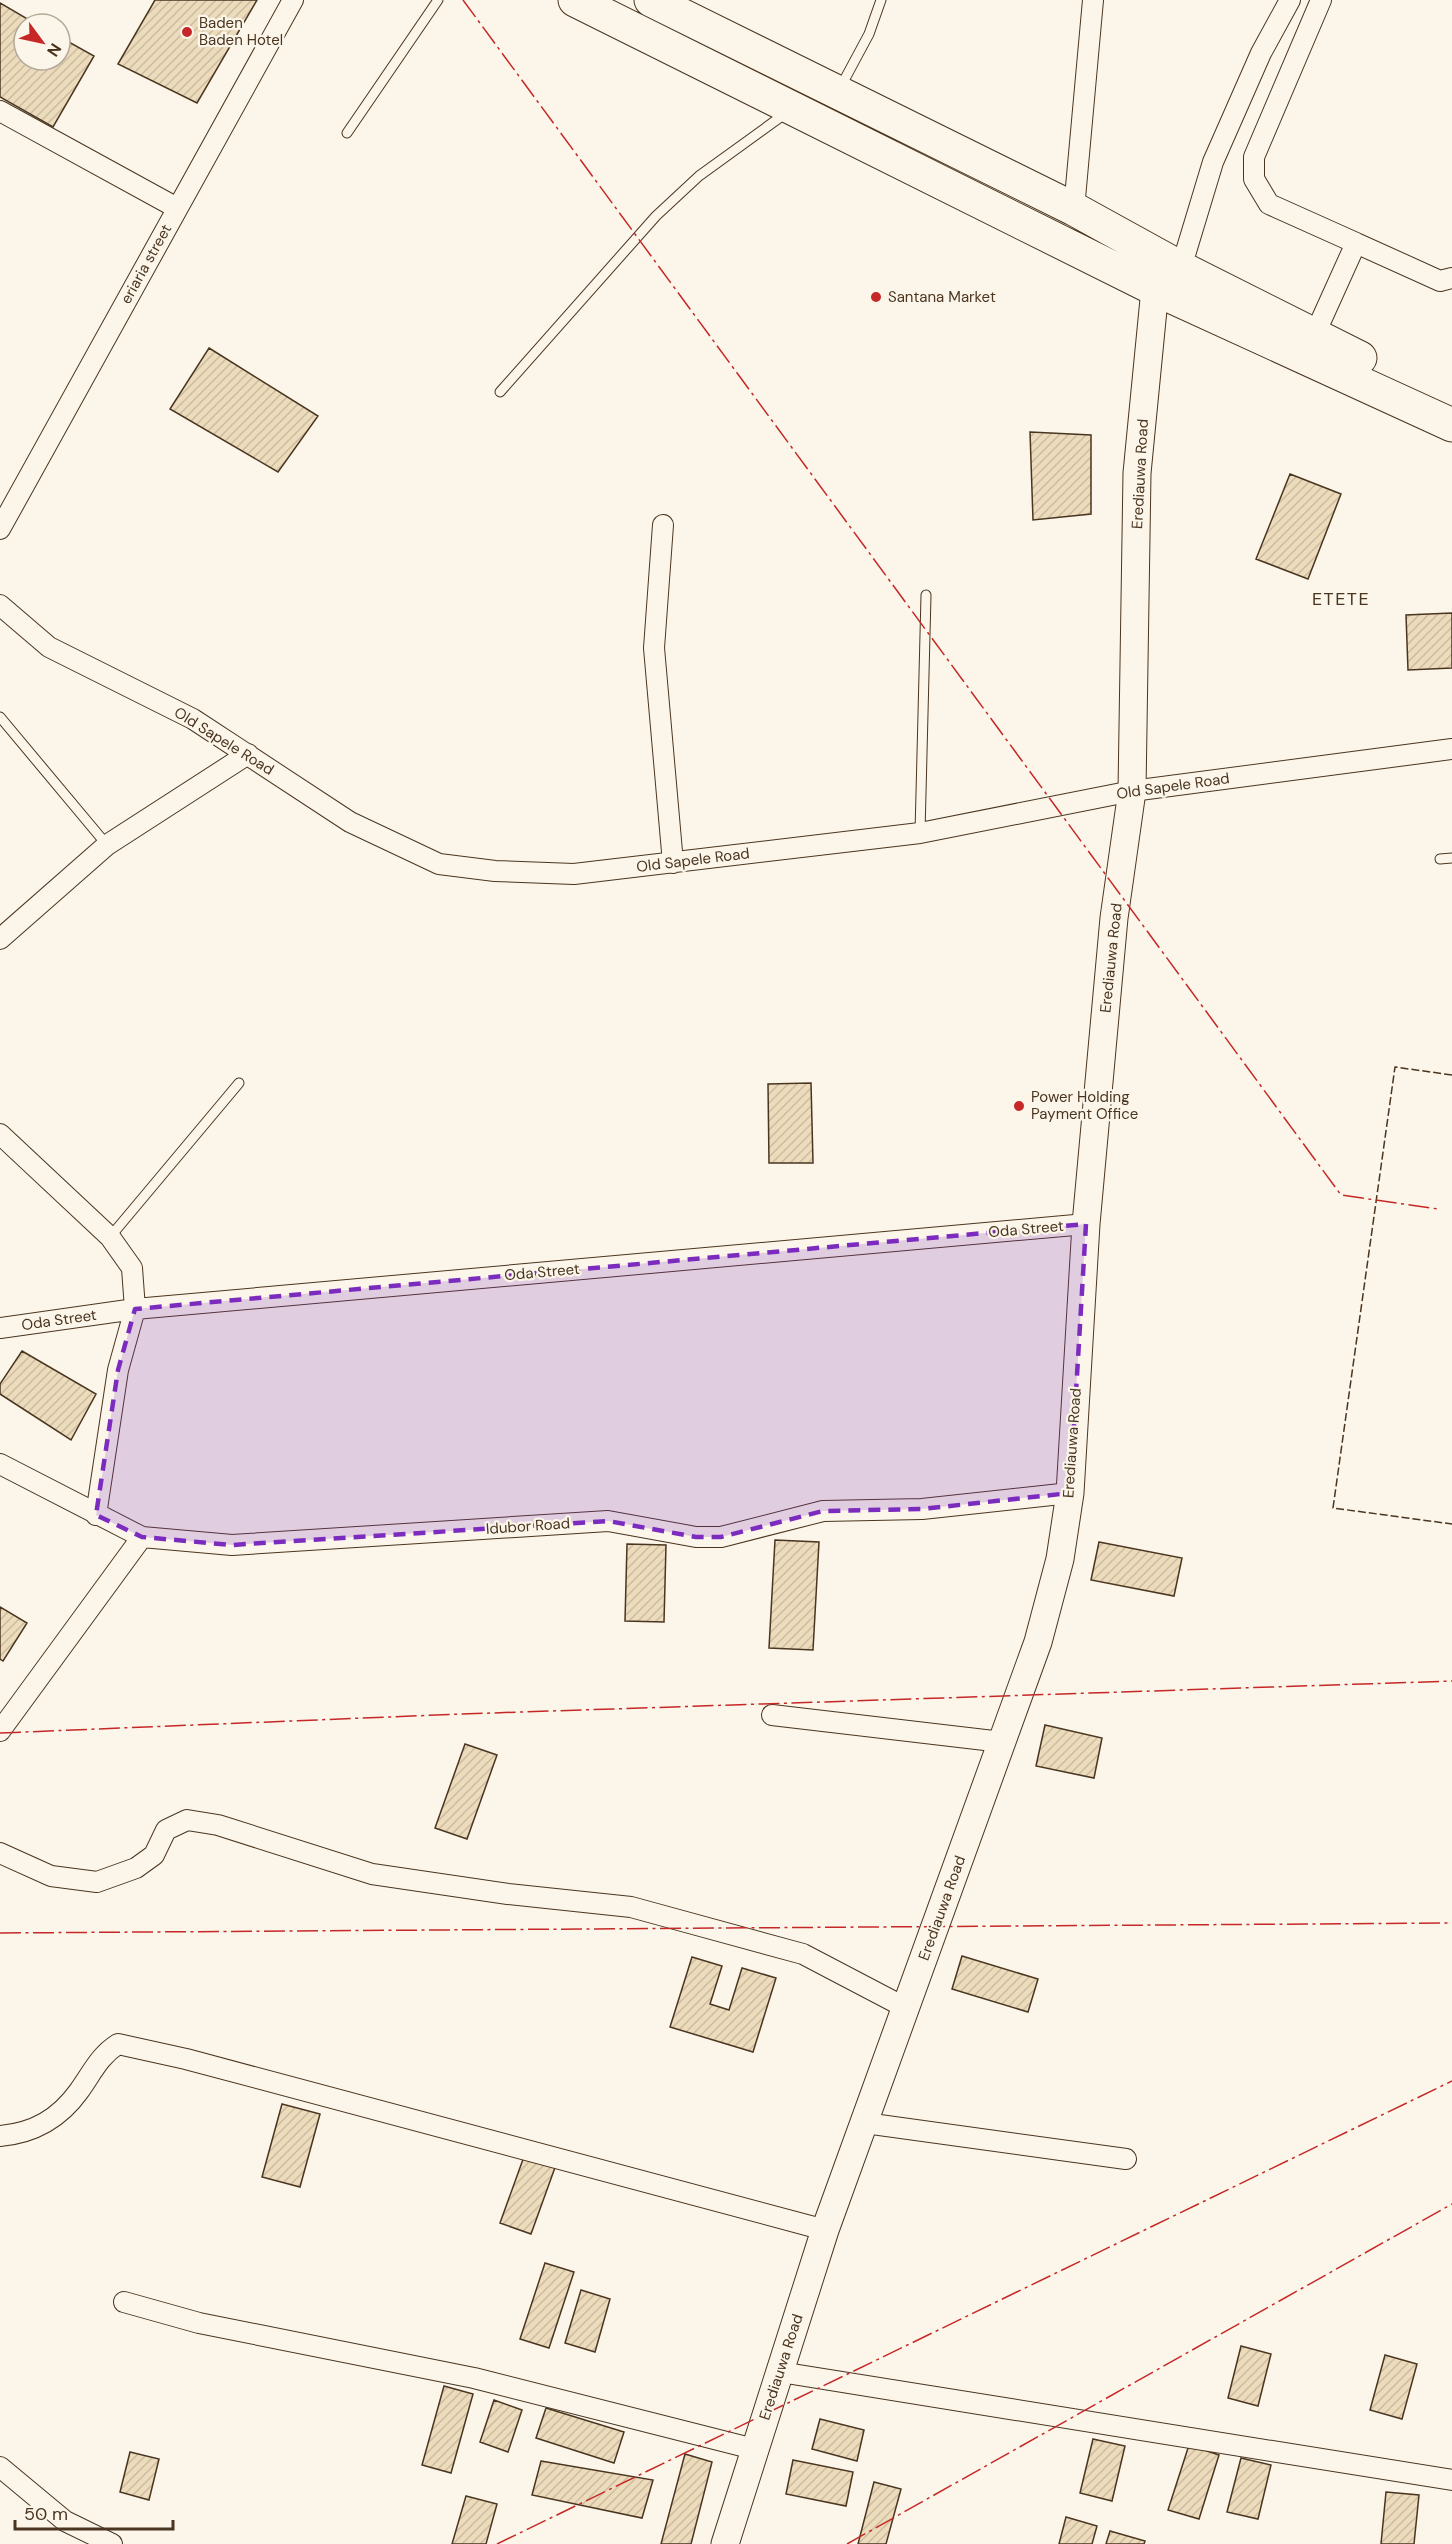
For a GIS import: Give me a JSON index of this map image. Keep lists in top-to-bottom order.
{
  "streets": {
    "street": [
      "eriaria street",
      "Erediauwa Road",
      "Old Sapele Road",
      "Oda Street",
      "Idubor Road"
    ]
  },
  "crossings": [
    ["Erediauwa Road", "Old Sapele Road"],
    ["Erediauwa Road", "Oda Street"],
    ["Erediauwa Road", "Idubor Road"]
  ],
  "districts": ["ETETE"],
  "places": ["Baden Baden Hotel", "Santana Market", "Power Holding Payment Office"],
  "scale_bar": "50 m",
  "north": "bottom right"
}
